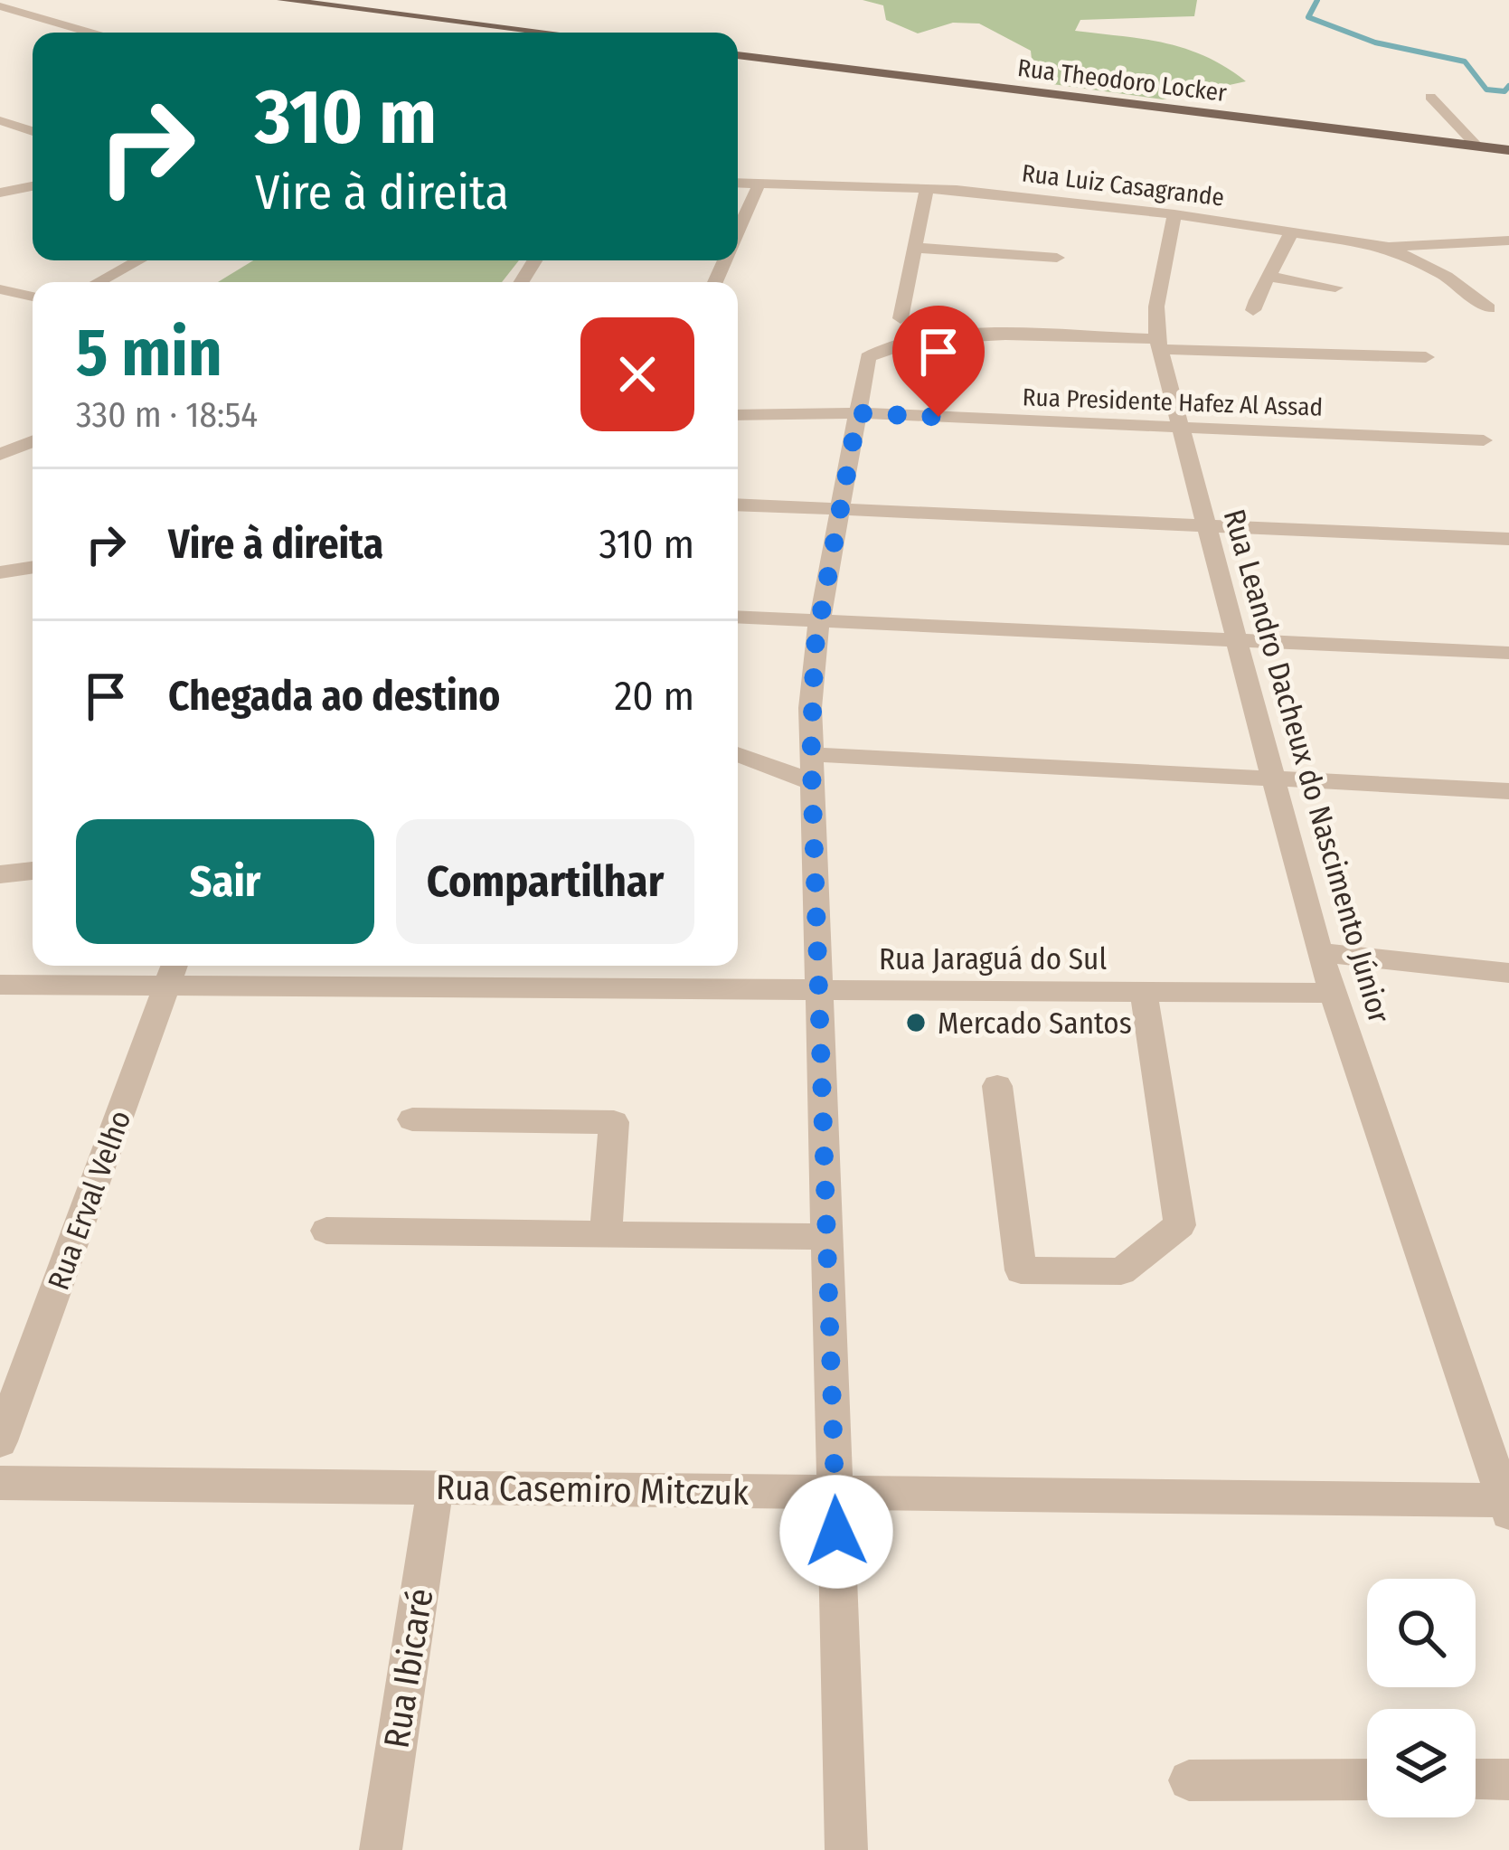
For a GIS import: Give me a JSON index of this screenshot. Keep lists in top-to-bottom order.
{
  "streets": {
    "main road": ["Rua Theodoro Locker"],
    "street": [
      "Rua Luiz Casagrande",
      "Rua Presidente Hafez Al Assad",
      "Rua Leandro Dacheux do Nascimento Júnior",
      "Rua Jaraguá do Sul",
      "Rua Erval Velho",
      "Rua Casemiro Mitczuk",
      "Rua Ibicaré"
    ]
  },
  "crossings": [
    ["Rua Luiz Casagrande", "Rua Leandro Dacheux do Nascimento Júnior"],
    ["Rua Presidente Hafez Al Assad", "Rua Leandro Dacheux do Nascimento Júnior"],
    ["Rua Leandro Dacheux do Nascimento Júnior", "Rua Jaraguá do Sul"],
    ["Rua Leandro Dacheux do Nascimento Júnior", "Rua Casemiro Mitczuk"],
    ["Rua Jaraguá do Sul", "Rua Erval Velho"],
    ["Rua Casemiro Mitczuk", "Rua Ibicaré"]
  ],
  "places": ["Mercado Santos"],
  "page": {
    "turn": ["310 m", "Vire à direita"],
    "heading": ["5 min", "330 m · 18:54"],
    "list": [
      {
        "name": "Vire à direita",
        "value": "310 m"
      },
      {
        "name": "Chegada ao destino",
        "value": "20 m"
      }
    ],
    "buttons": ["Sair", "Compartilhar"]
  }
}
